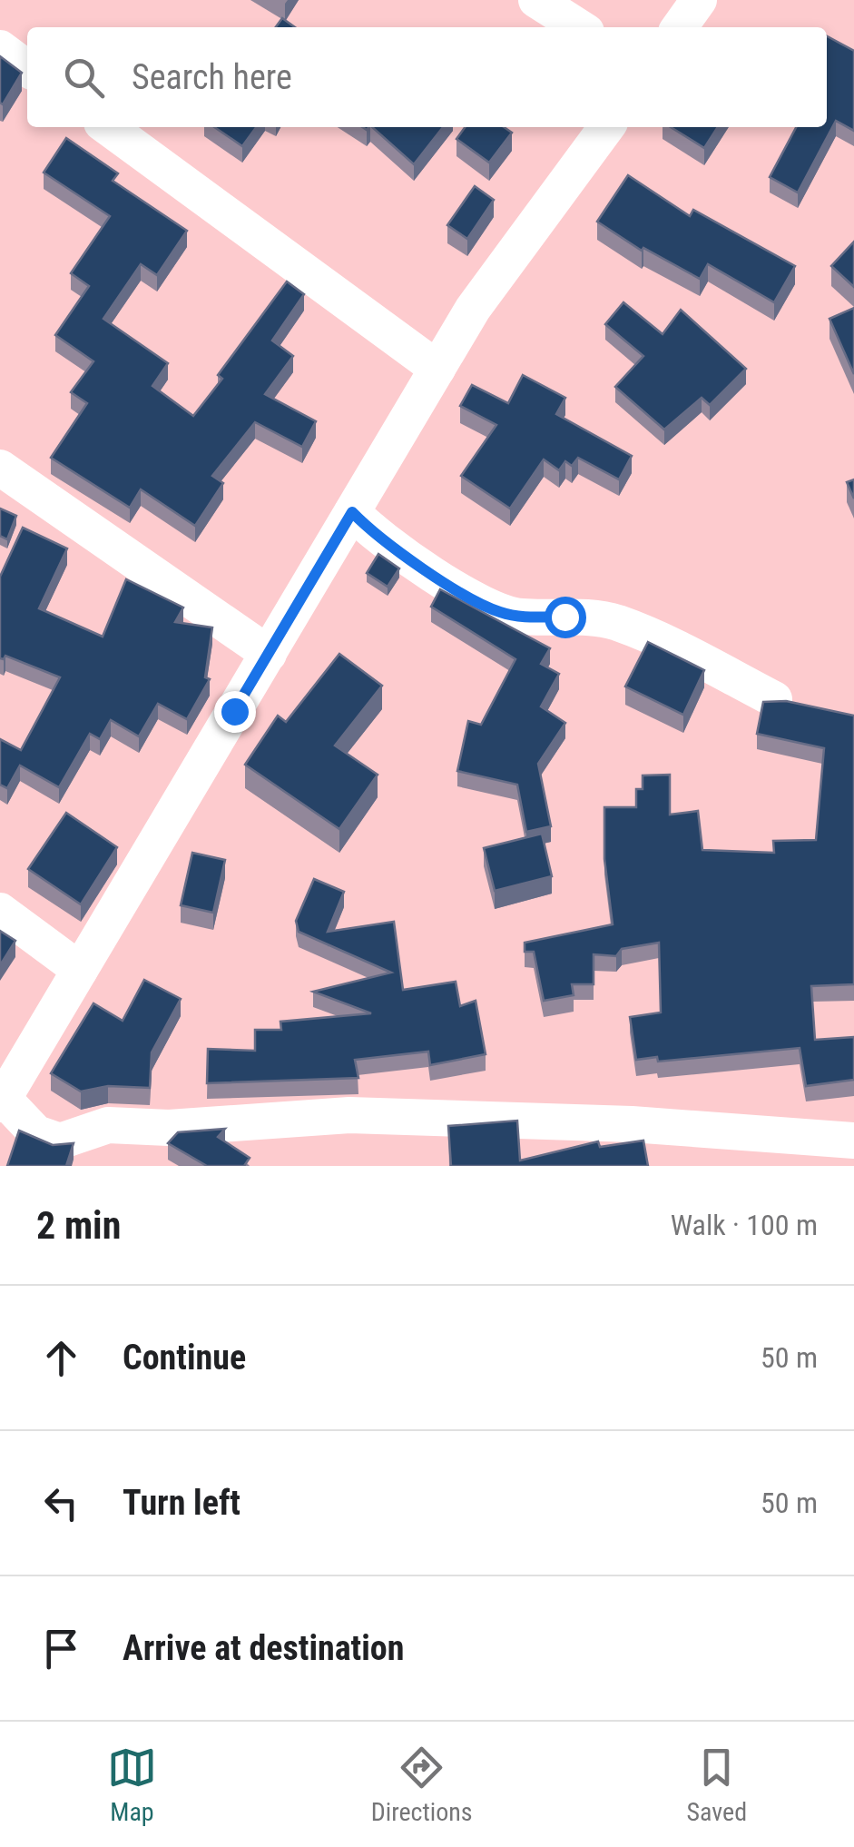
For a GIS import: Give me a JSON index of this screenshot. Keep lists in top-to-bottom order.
{
  "page": {
    "search": "Search here",
    "heading": ["2 min", "Walk · 100 m"],
    "list": [
      ["Continue", "50 m"],
      ["Turn left", "50 m"],
      "Arrive at destination"
    ],
    "nav": ["Map", "Directions", "Saved"]
  }
}
